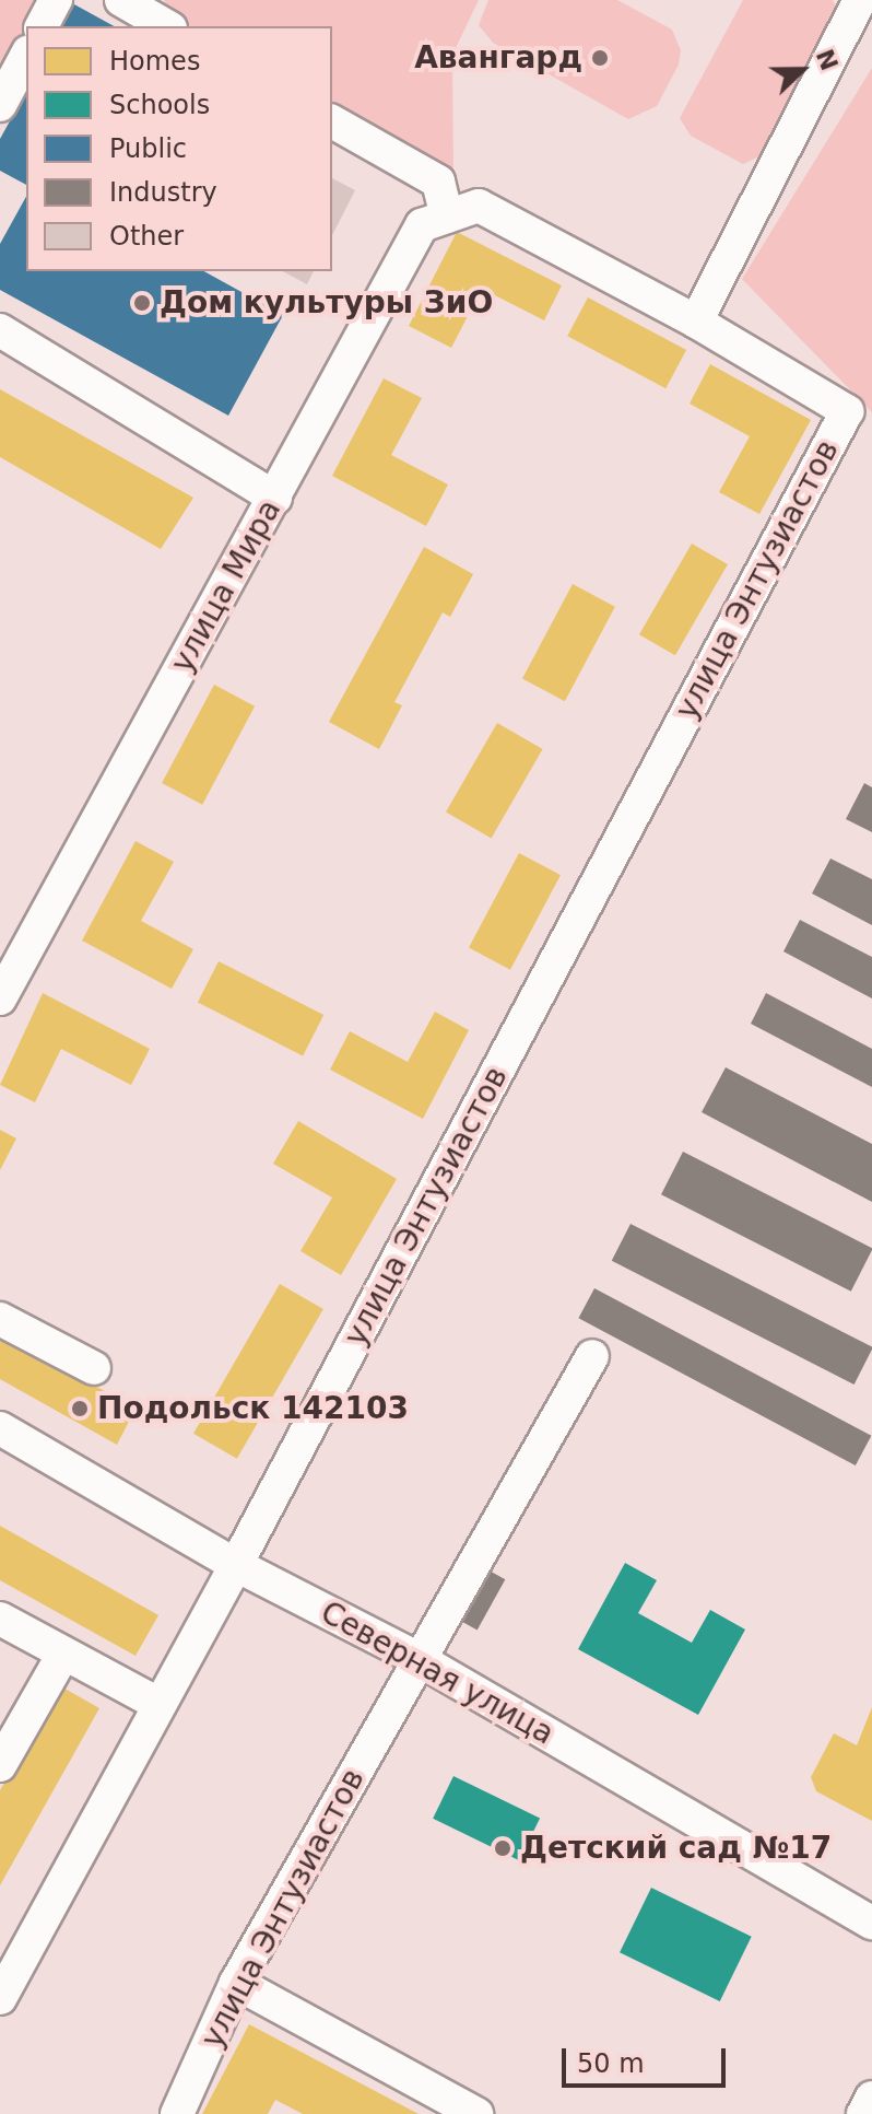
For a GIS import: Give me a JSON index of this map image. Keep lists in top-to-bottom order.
{
  "streets": {
    "street": ["улица Энтузиастов", "улица Мира", "Северная улица"]
  },
  "crossings": [
    ["улица Энтузиастов", "улица Мира"],
    ["улица Энтузиастов", "Северная улица"]
  ],
  "places": [
    "Авангард",
    "Дом культуры ЗиО",
    "Подольск 142103",
    "Детский сад №17"
  ],
  "legend": [
    "Homes",
    "Schools",
    "Public",
    "Industry",
    "Other"
  ],
  "scale_bar": "50 m",
  "north": "right"
}
